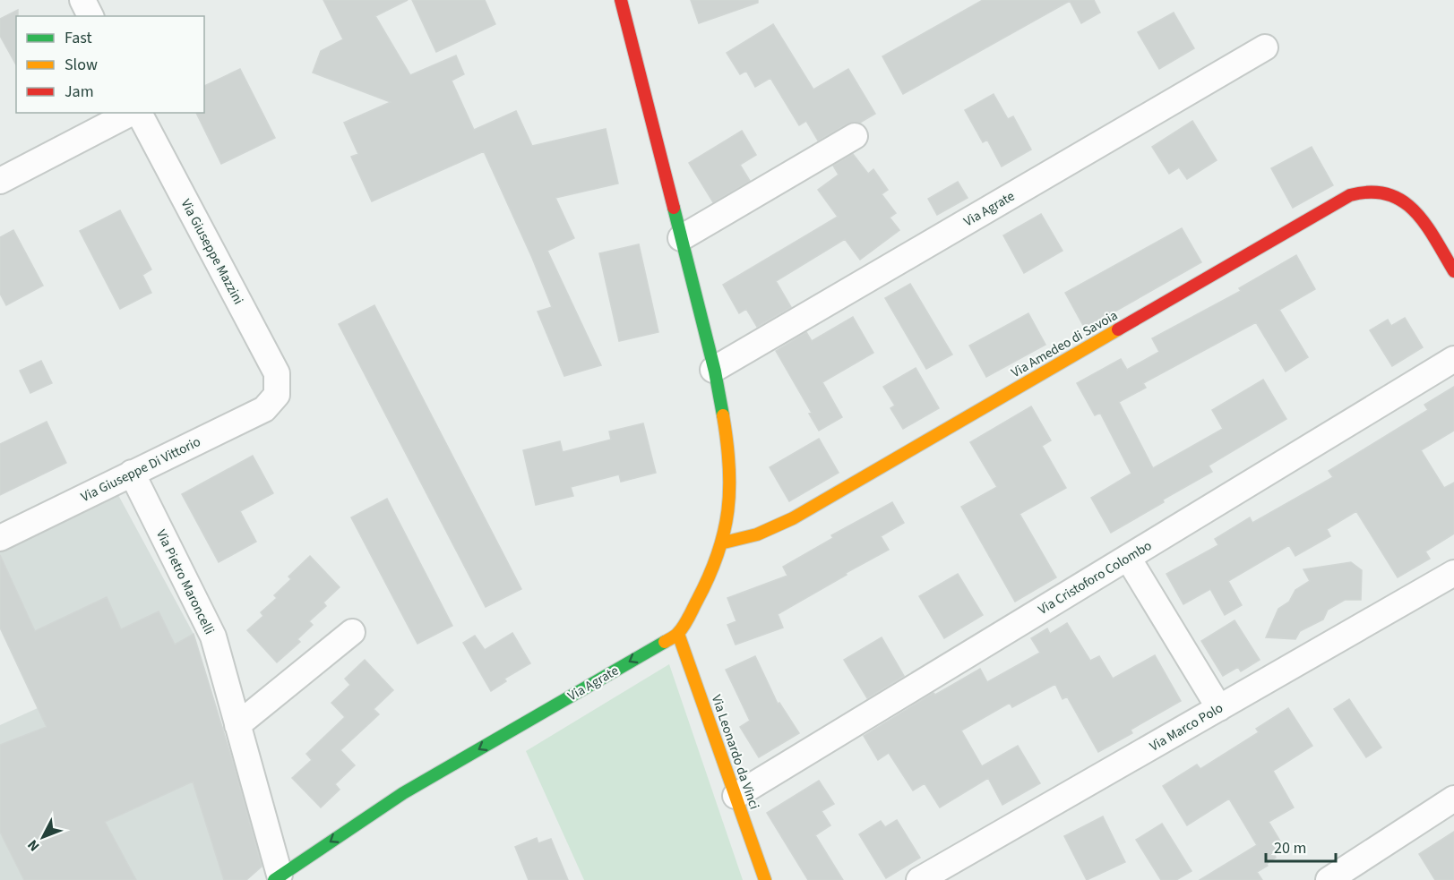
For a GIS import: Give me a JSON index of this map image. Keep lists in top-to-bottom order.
{
  "streets": {
    "street": [
      "Via Agrate",
      "Via Giuseppe Mazzini",
      "Via Amedeo di Savoia",
      "Via Giuseppe Di Vittorio",
      "Via Cristoforo Colombo",
      "Via Pietro Maroncelli",
      "Via Marco Polo",
      "Via Leonardo da Vinci"
    ]
  },
  "crossings": [
    ["Via Agrate", "Via Pietro Maroncelli"],
    ["Via Agrate", "Via Leonardo da Vinci"],
    ["Via Giuseppe Mazzini", "Via Giuseppe Di Vittorio"],
    ["Via Giuseppe Di Vittorio", "Via Pietro Maroncelli"],
    ["Via Cristoforo Colombo", "Via Leonardo da Vinci"]
  ],
  "one_way": ["Via Agrate"],
  "legend": ["Fast", "Slow", "Jam"],
  "scale_bar": "20 m",
  "north": "bottom left"
}
